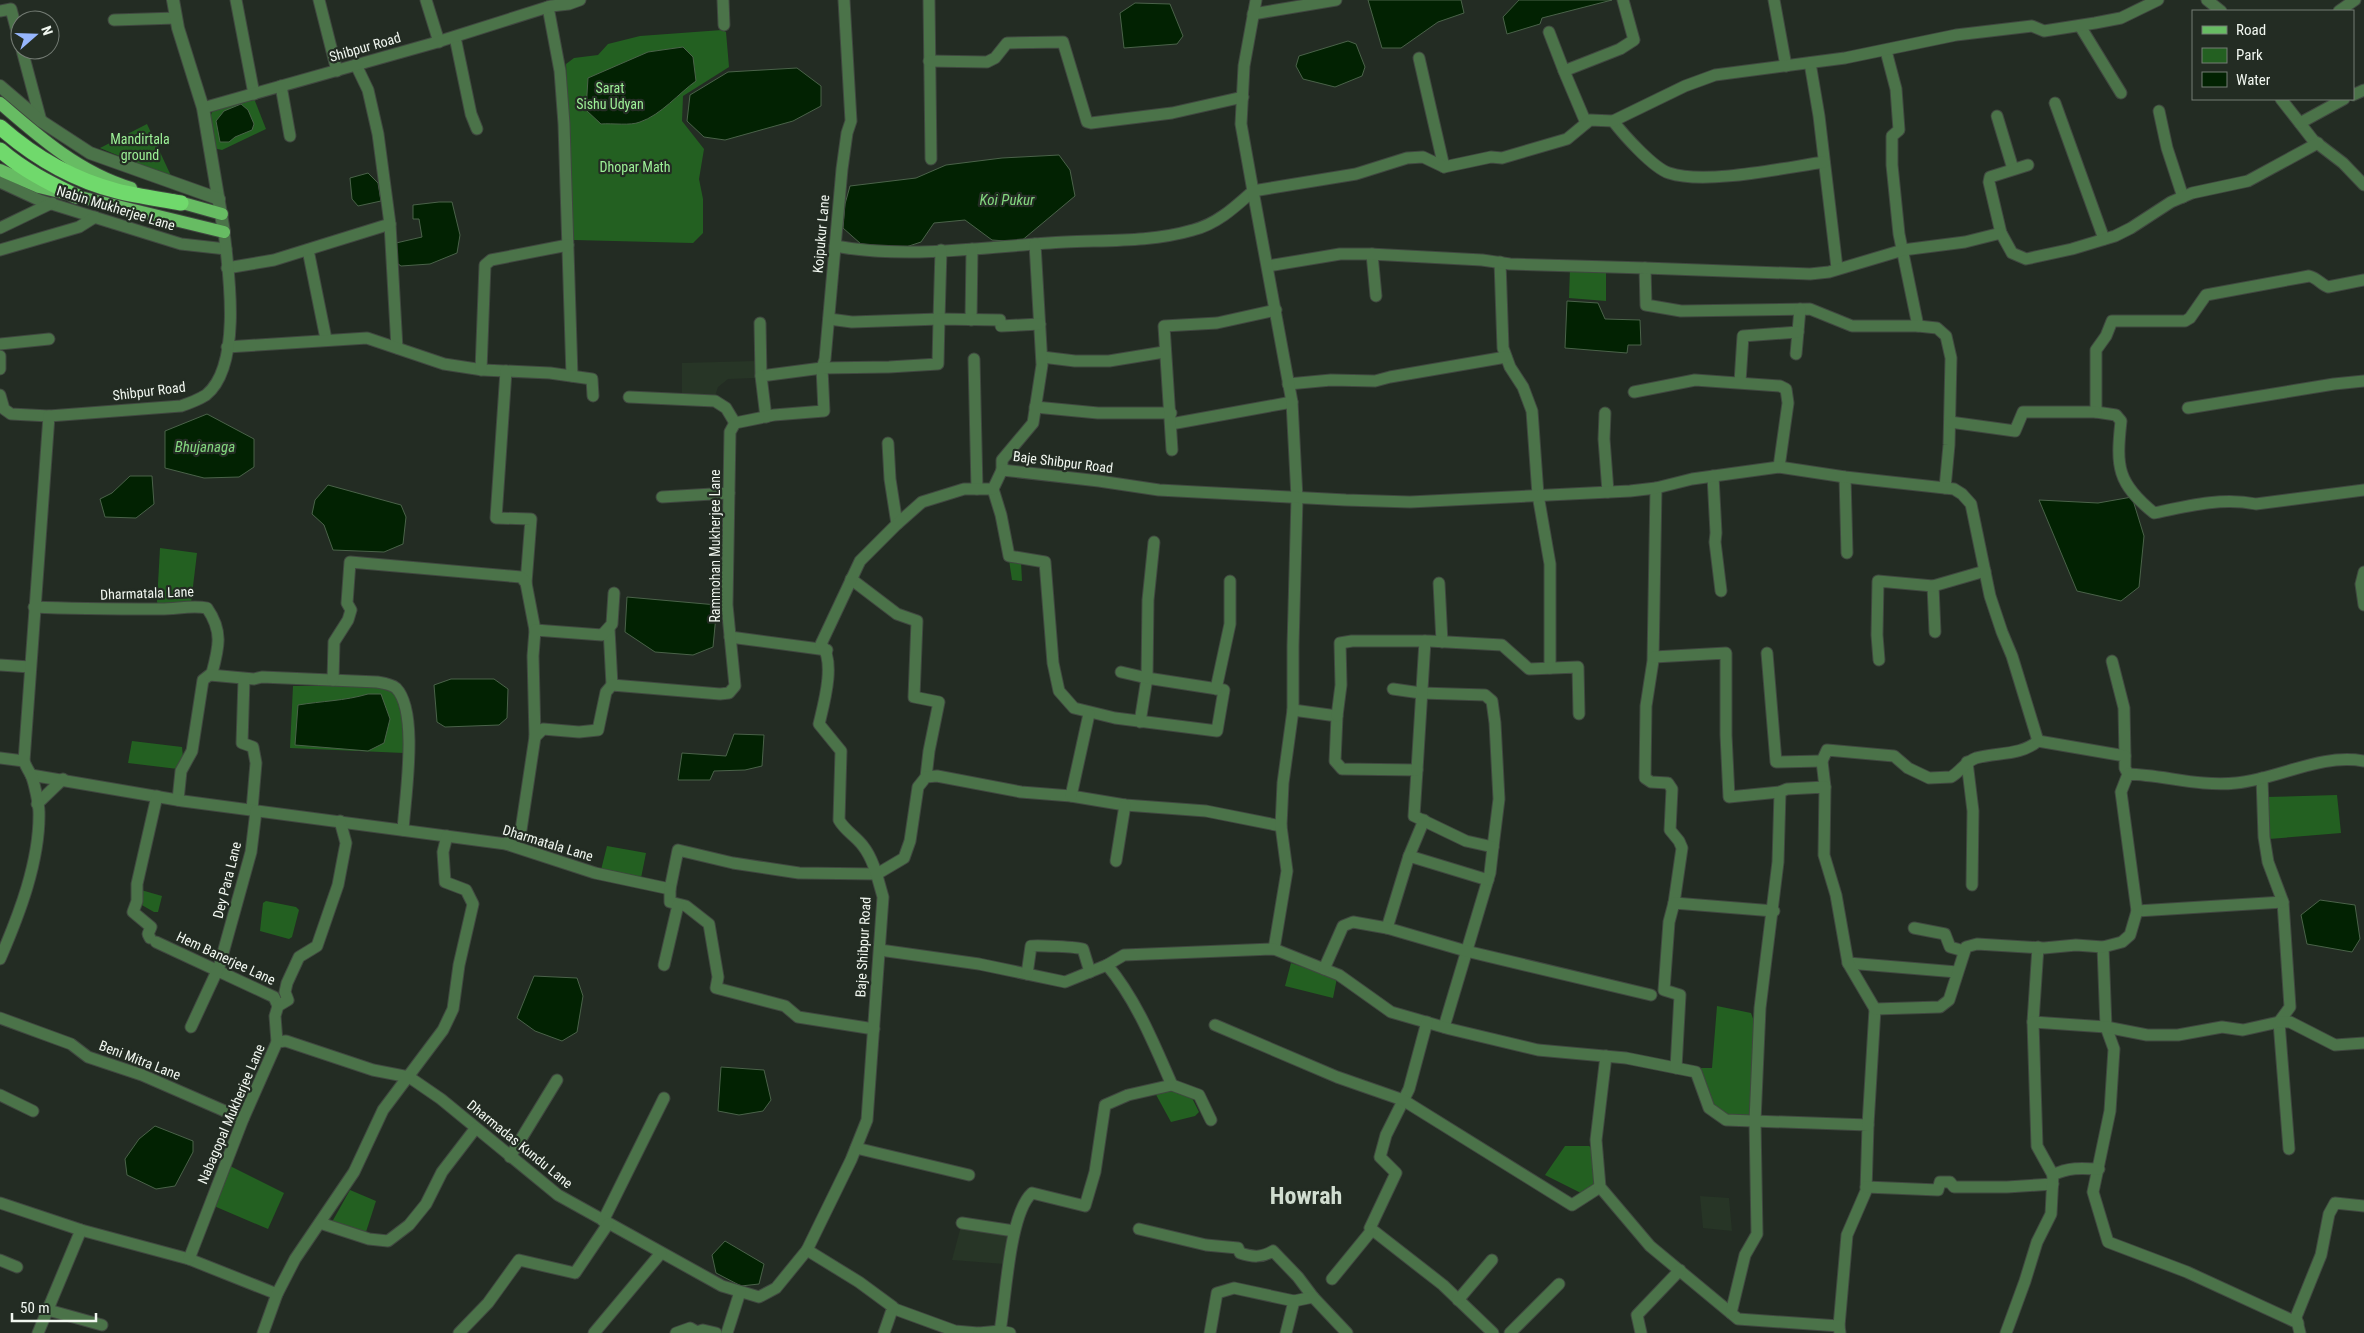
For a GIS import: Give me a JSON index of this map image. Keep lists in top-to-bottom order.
{
  "streets": {
    "street": [
      "Shibpur Road",
      "Nabin Mukherjee Lane",
      "Koipukur Lane",
      "Baje Shibpur Road",
      "Rammohan Mukherjee Lane",
      "Dharmatala Lane",
      "Dey Para Lane",
      "Hem Banerjee Lane",
      "Beni Mitra Lane",
      "Nabagopal Mukherjee Lane",
      "Dharmadas Kundu Lane"
    ]
  },
  "crossings": [
    ["Shibpur Road", "Nabin Mukherjee Lane"],
    ["Baje Shibpur Road", "Dharmadas Kundu Lane"],
    ["Dharmatala Lane", "Dey Para Lane"],
    ["Dharmatala Lane", "Hem Banerjee Lane"],
    ["Dharmatala Lane", "Nabagopal Mukherjee Lane"],
    ["Dey Para Lane", "Hem Banerjee Lane"],
    ["Hem Banerjee Lane", "Nabagopal Mukherjee Lane"],
    ["Beni Mitra Lane", "Nabagopal Mukherjee Lane"],
    ["Nabagopal Mukherjee Lane", "Dharmadas Kundu Lane"]
  ],
  "districts": ["Howrah"],
  "water": ["Koi Pukur", "Bhujanaga"],
  "parks": ["Sarat Sishu Udyan", "Mandirtala ground", "Dhopar Math"],
  "legend": ["Road", "Park", "Water"],
  "scale_bar": "50 m",
  "north": "right"
}
